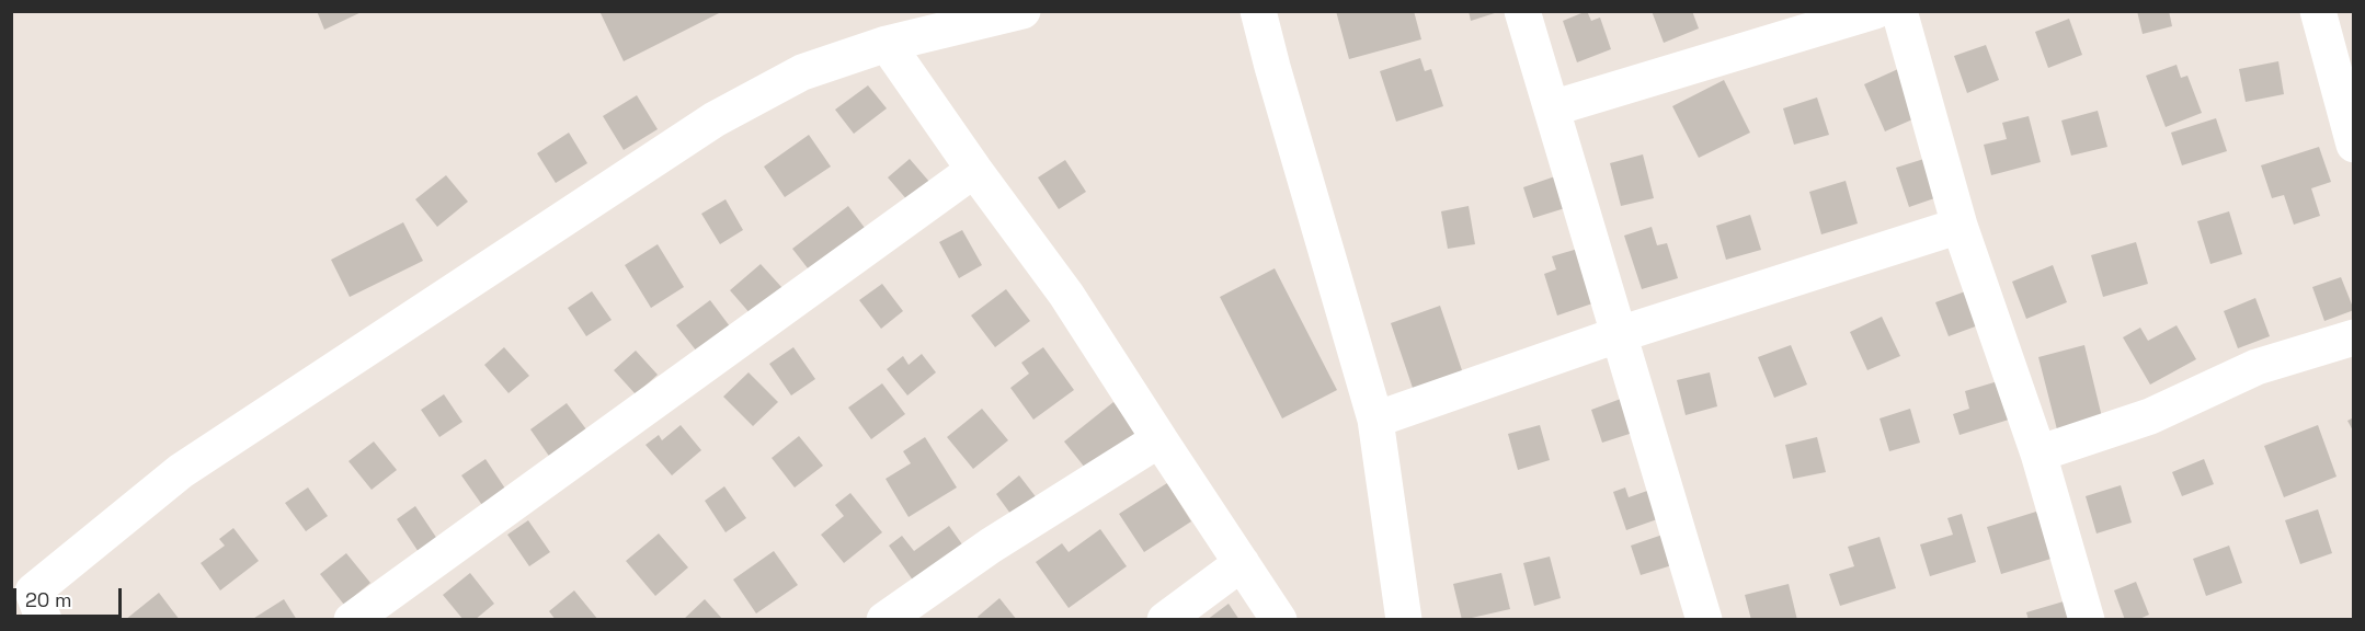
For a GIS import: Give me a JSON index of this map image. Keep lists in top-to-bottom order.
{
  "scale_bar": "20 m"
}
